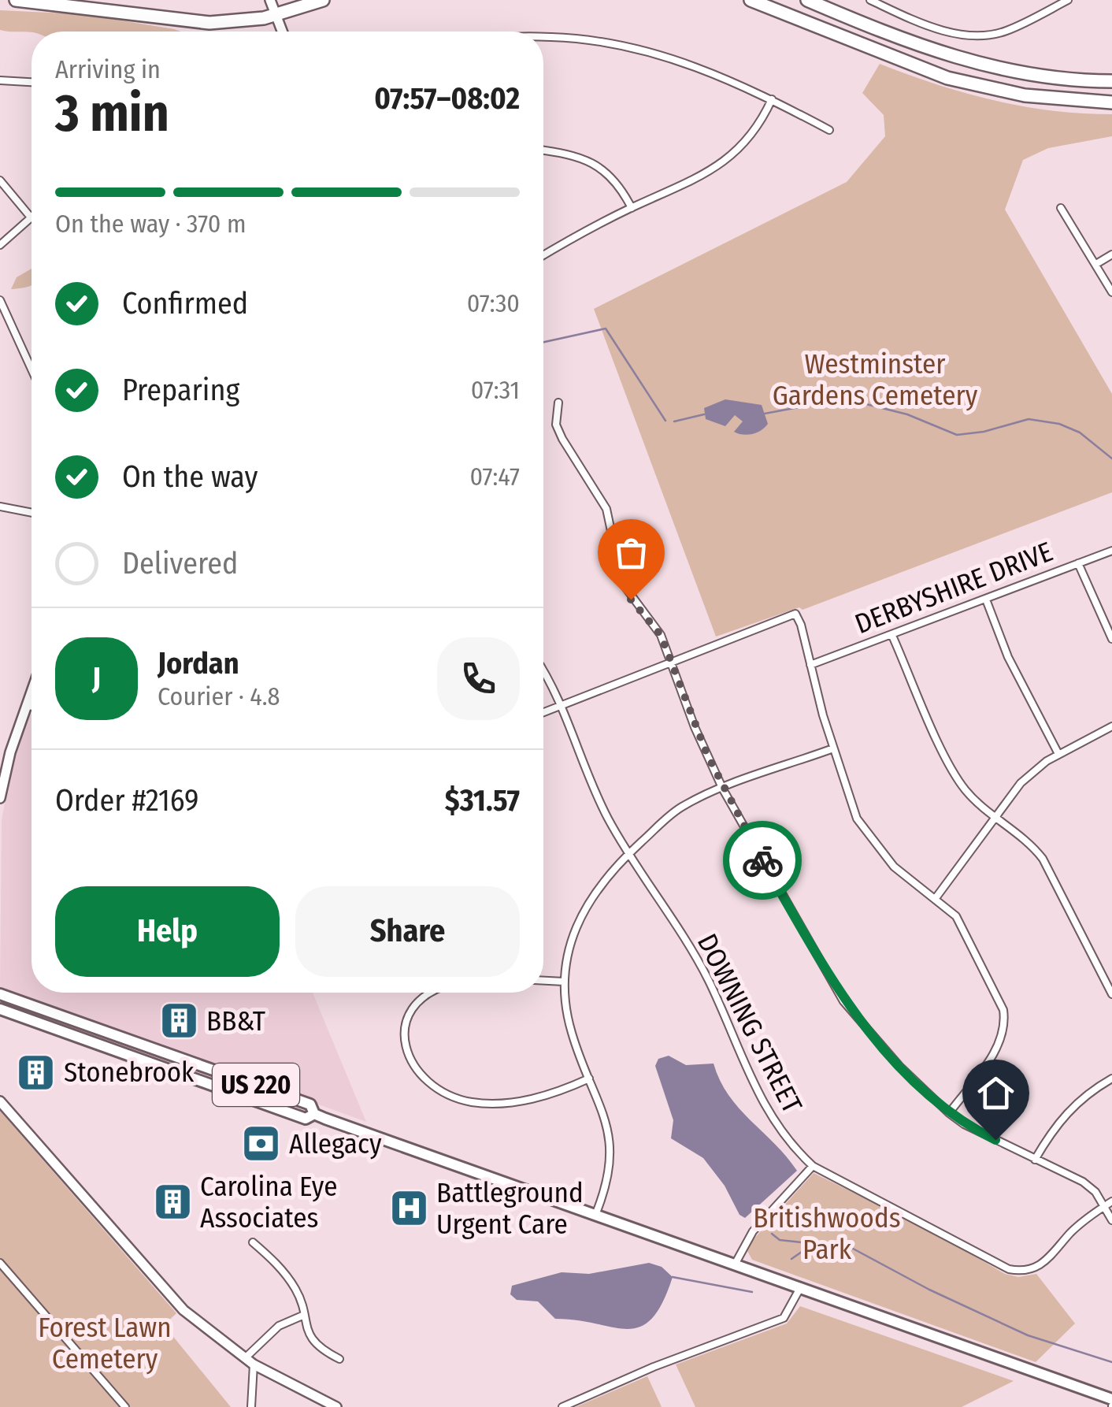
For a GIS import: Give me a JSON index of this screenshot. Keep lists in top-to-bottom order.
{
  "streets": {
    "main road": ["US 220"],
    "street": ["DERBYSHIRE DRIVE", "DOWNING STREET"]
  },
  "parks": ["Westminster Gardens Cemetery", "Britishwoods Park", "Forest Lawn Cemetery"],
  "places": {
    "building": ["BB&T", "Stonebrook", "Carolina Eye Associates"],
    "bank": ["Allegacy"],
    "hospital": ["Battleground Urgent Care"]
  },
  "page": {
    "heading": ["3 min", "Arriving in", "07:57–08:02"],
    "panel": [
      "Jordan",
      "Courier · 4.8",
      "Order #2169",
      "$31.57"
    ],
    "bar": "On the way · 370 m",
    "list": [
      ["Confirmed", "07:30"],
      ["Preparing", "07:31"],
      ["On the way", "07:47"],
      "Delivered"
    ],
    "round": "J",
    "buttons": ["Help", "Share"]
  }
}
